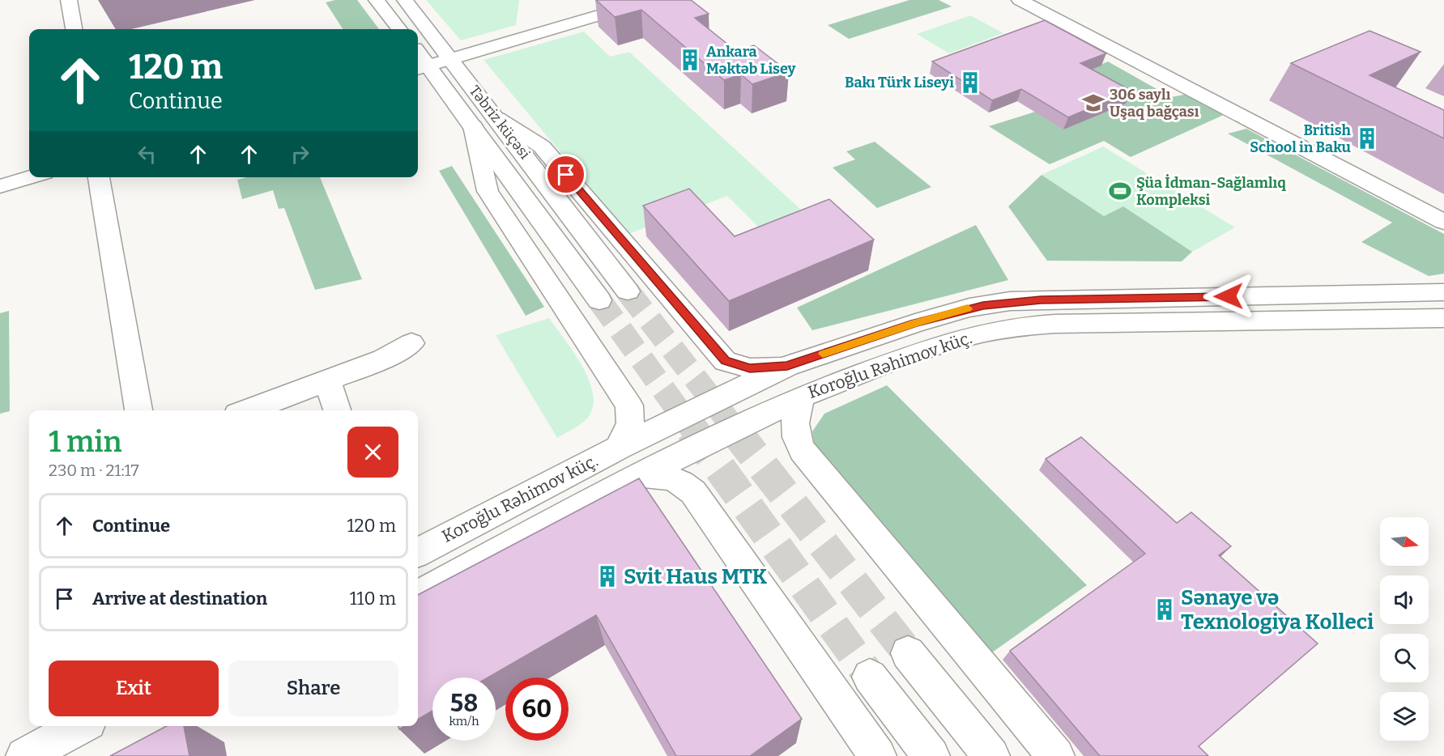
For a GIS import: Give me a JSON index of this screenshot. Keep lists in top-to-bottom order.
{
  "streets": {
    "main road": ["Təbriz küçəsi", "Koroğlu Rəhimov küç."]
  },
  "places": {
    "building": [
      "Ankara Məktəb Lisey",
      "Bakı Türk Liseyi",
      "British School in Baku",
      "Svit Haus MTK",
      "Sənaye və Texnologiya Kolleci"
    ],
    "school or university": ["306 saylı Uşaq bağçası"],
    "sports": ["Şüa İdman-Sağlamlıq Kompleksi"]
  },
  "north": "right",
  "page": {
    "turn": ["120 m", "Continue"],
    "heading": ["1 min", "230 m · 21:17"],
    "list": [
      {
        "name": "Continue",
        "value": "120 m"
      },
      {
        "name": "Arrive at destination",
        "value": "110 m"
      }
    ],
    "buttons": ["Exit", "Share"],
    "speed": "58 km/h",
    "limit": "60"
  }
}
